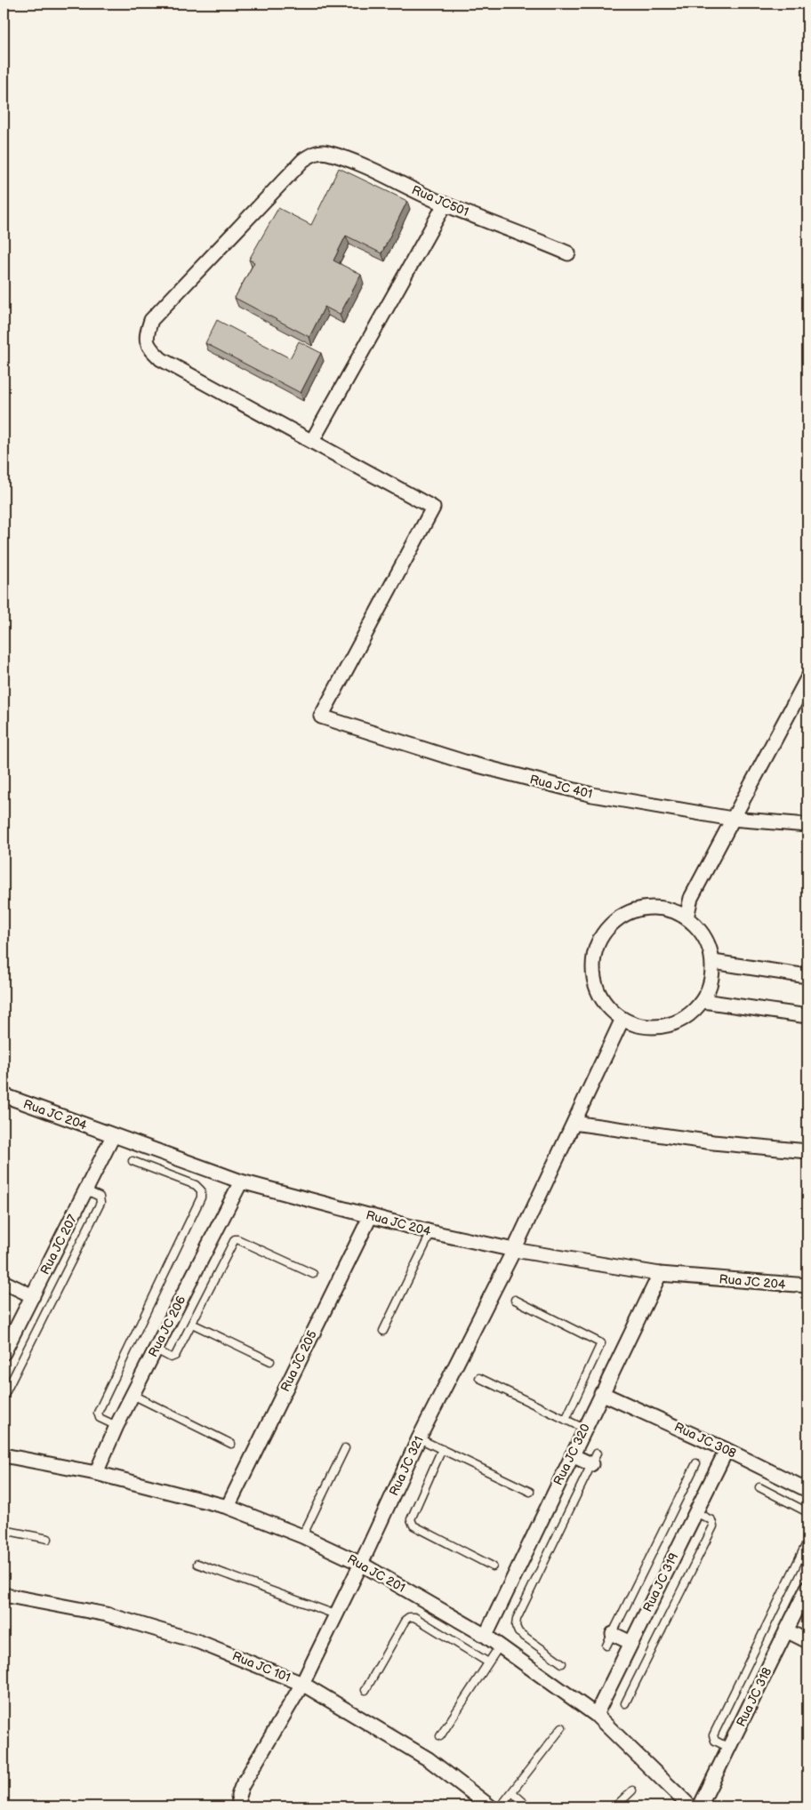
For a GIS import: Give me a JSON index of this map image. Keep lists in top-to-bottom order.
{
  "streets": {
    "street": [
      "Rua JC501",
      "Rua JC 401",
      "Rua JC 204",
      "Rua JC 207",
      "Rua JC 206",
      "Rua JC 205",
      "Rua JC 308",
      "Rua JC 320",
      "Rua JC 321",
      "Rua JC 201",
      "Rua JC 319",
      "Rua JC 101",
      "Rua JC 318"
    ]
  },
  "crossings": [
    ["Rua JC501", "Rua JC 401"],
    ["Rua JC 204", "Rua JC 207"],
    ["Rua JC 204", "Rua JC 206"],
    ["Rua JC 204", "Rua JC 205"],
    ["Rua JC 204", "Rua JC 320"],
    ["Rua JC 204", "Rua JC 321"],
    ["Rua JC 206", "Rua JC 201"],
    ["Rua JC 205", "Rua JC 201"],
    ["Rua JC 308", "Rua JC 320"],
    ["Rua JC 308", "Rua JC 319"],
    ["Rua JC 320", "Rua JC 201"],
    ["Rua JC 321", "Rua JC 201"],
    ["Rua JC 321", "Rua JC 101"],
    ["Rua JC 201", "Rua JC 319"]
  ]
}
